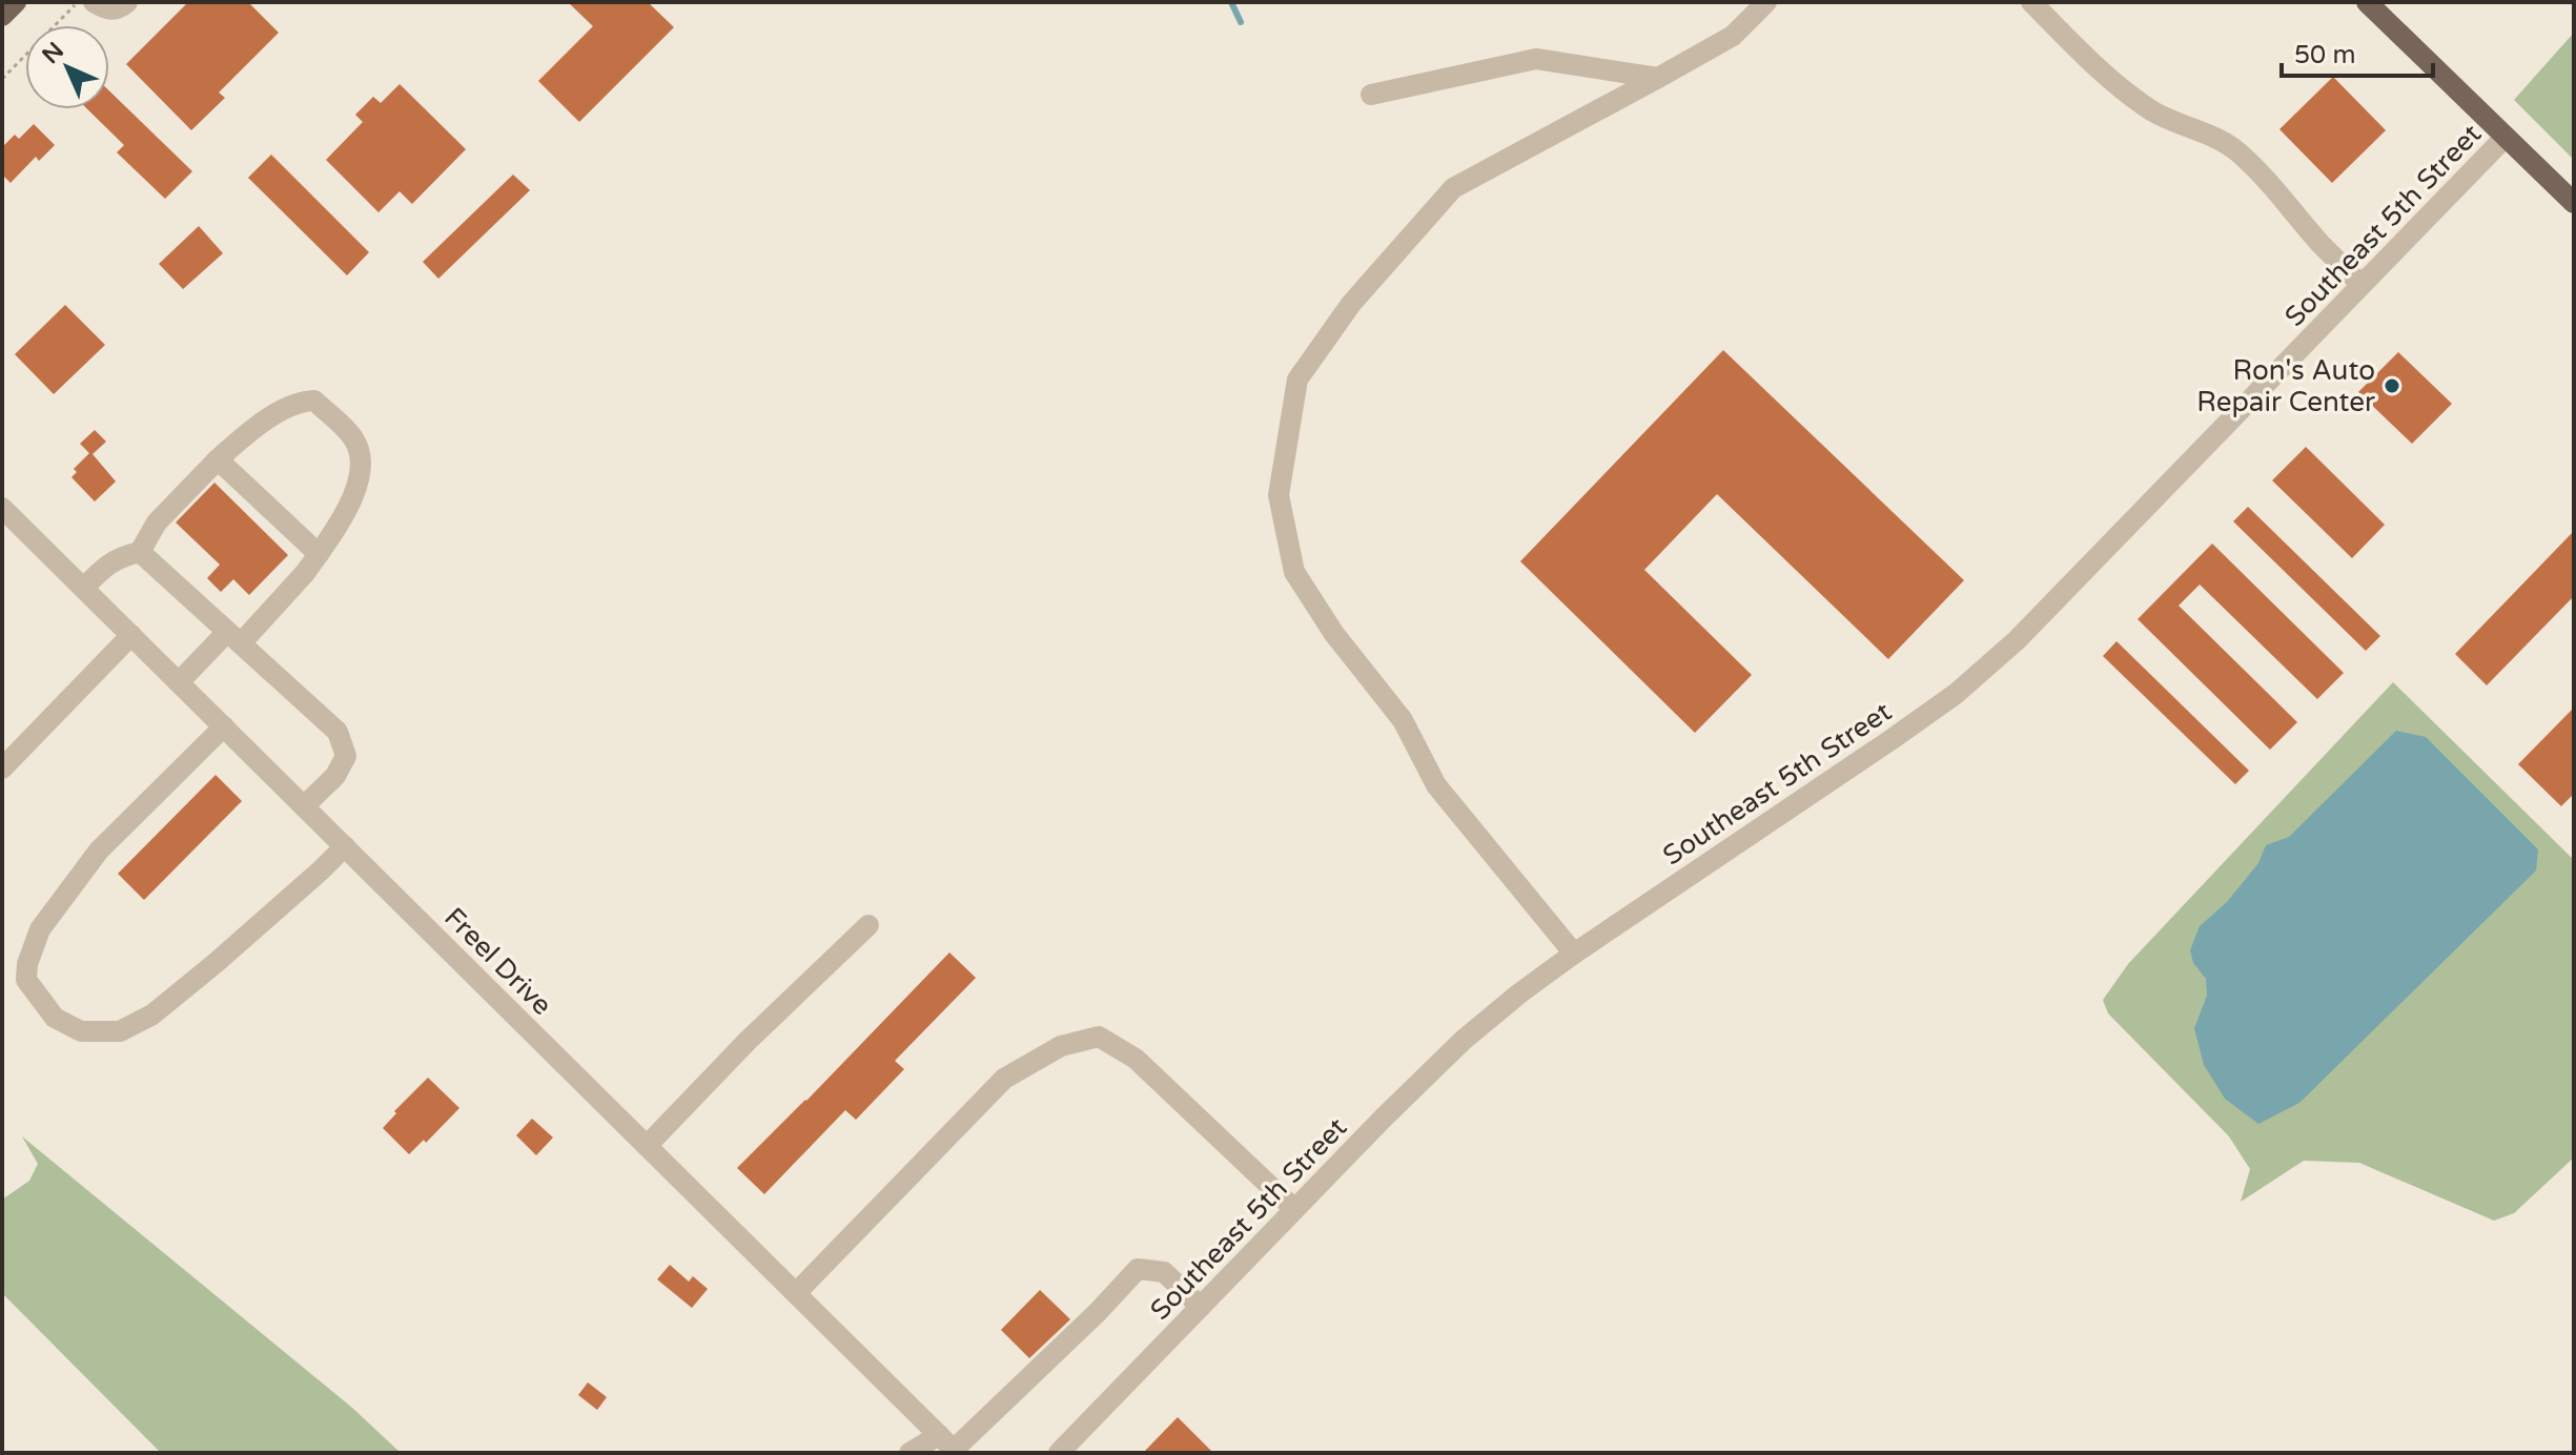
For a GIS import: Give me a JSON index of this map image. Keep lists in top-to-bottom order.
{
  "streets": {
    "street": ["Southeast 5th Street", "Freel Drive"]
  },
  "places": ["Ron's Auto Repair Center"],
  "scale_bar": "50 m",
  "north": "top left"
}
